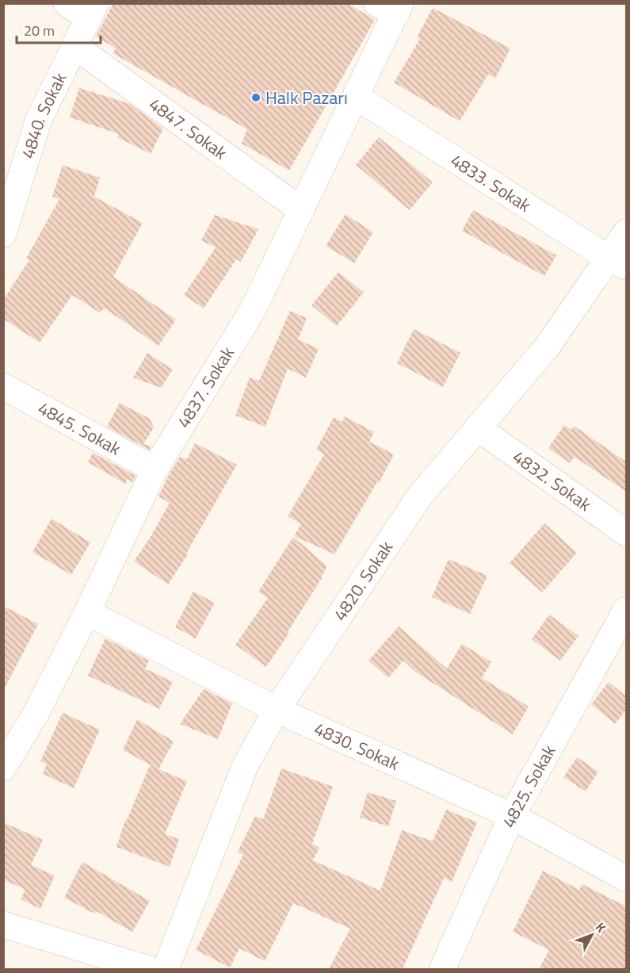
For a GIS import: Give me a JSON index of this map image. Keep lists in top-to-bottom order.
{
  "streets": {
    "street": [
      "4840. Sokak",
      "4847. Sokak",
      "4833. Sokak",
      "4837. Sokak",
      "4845. Sokak",
      "4832. Sokak",
      "4820. Sokak",
      "4830. Sokak",
      "4825. Sokak"
    ]
  },
  "crossings": [
    ["4840. Sokak", "4847. Sokak"],
    ["4847. Sokak", "4837. Sokak"],
    ["4833. Sokak", "4837. Sokak"],
    ["4833. Sokak", "4820. Sokak"],
    ["4837. Sokak", "4845. Sokak"],
    ["4837. Sokak", "4830. Sokak"],
    ["4832. Sokak", "4820. Sokak"],
    ["4820. Sokak", "4830. Sokak"],
    ["4830. Sokak", "4825. Sokak"]
  ],
  "places": ["Halk Pazarı"],
  "scale_bar": "20 m",
  "north": "top right"
}
